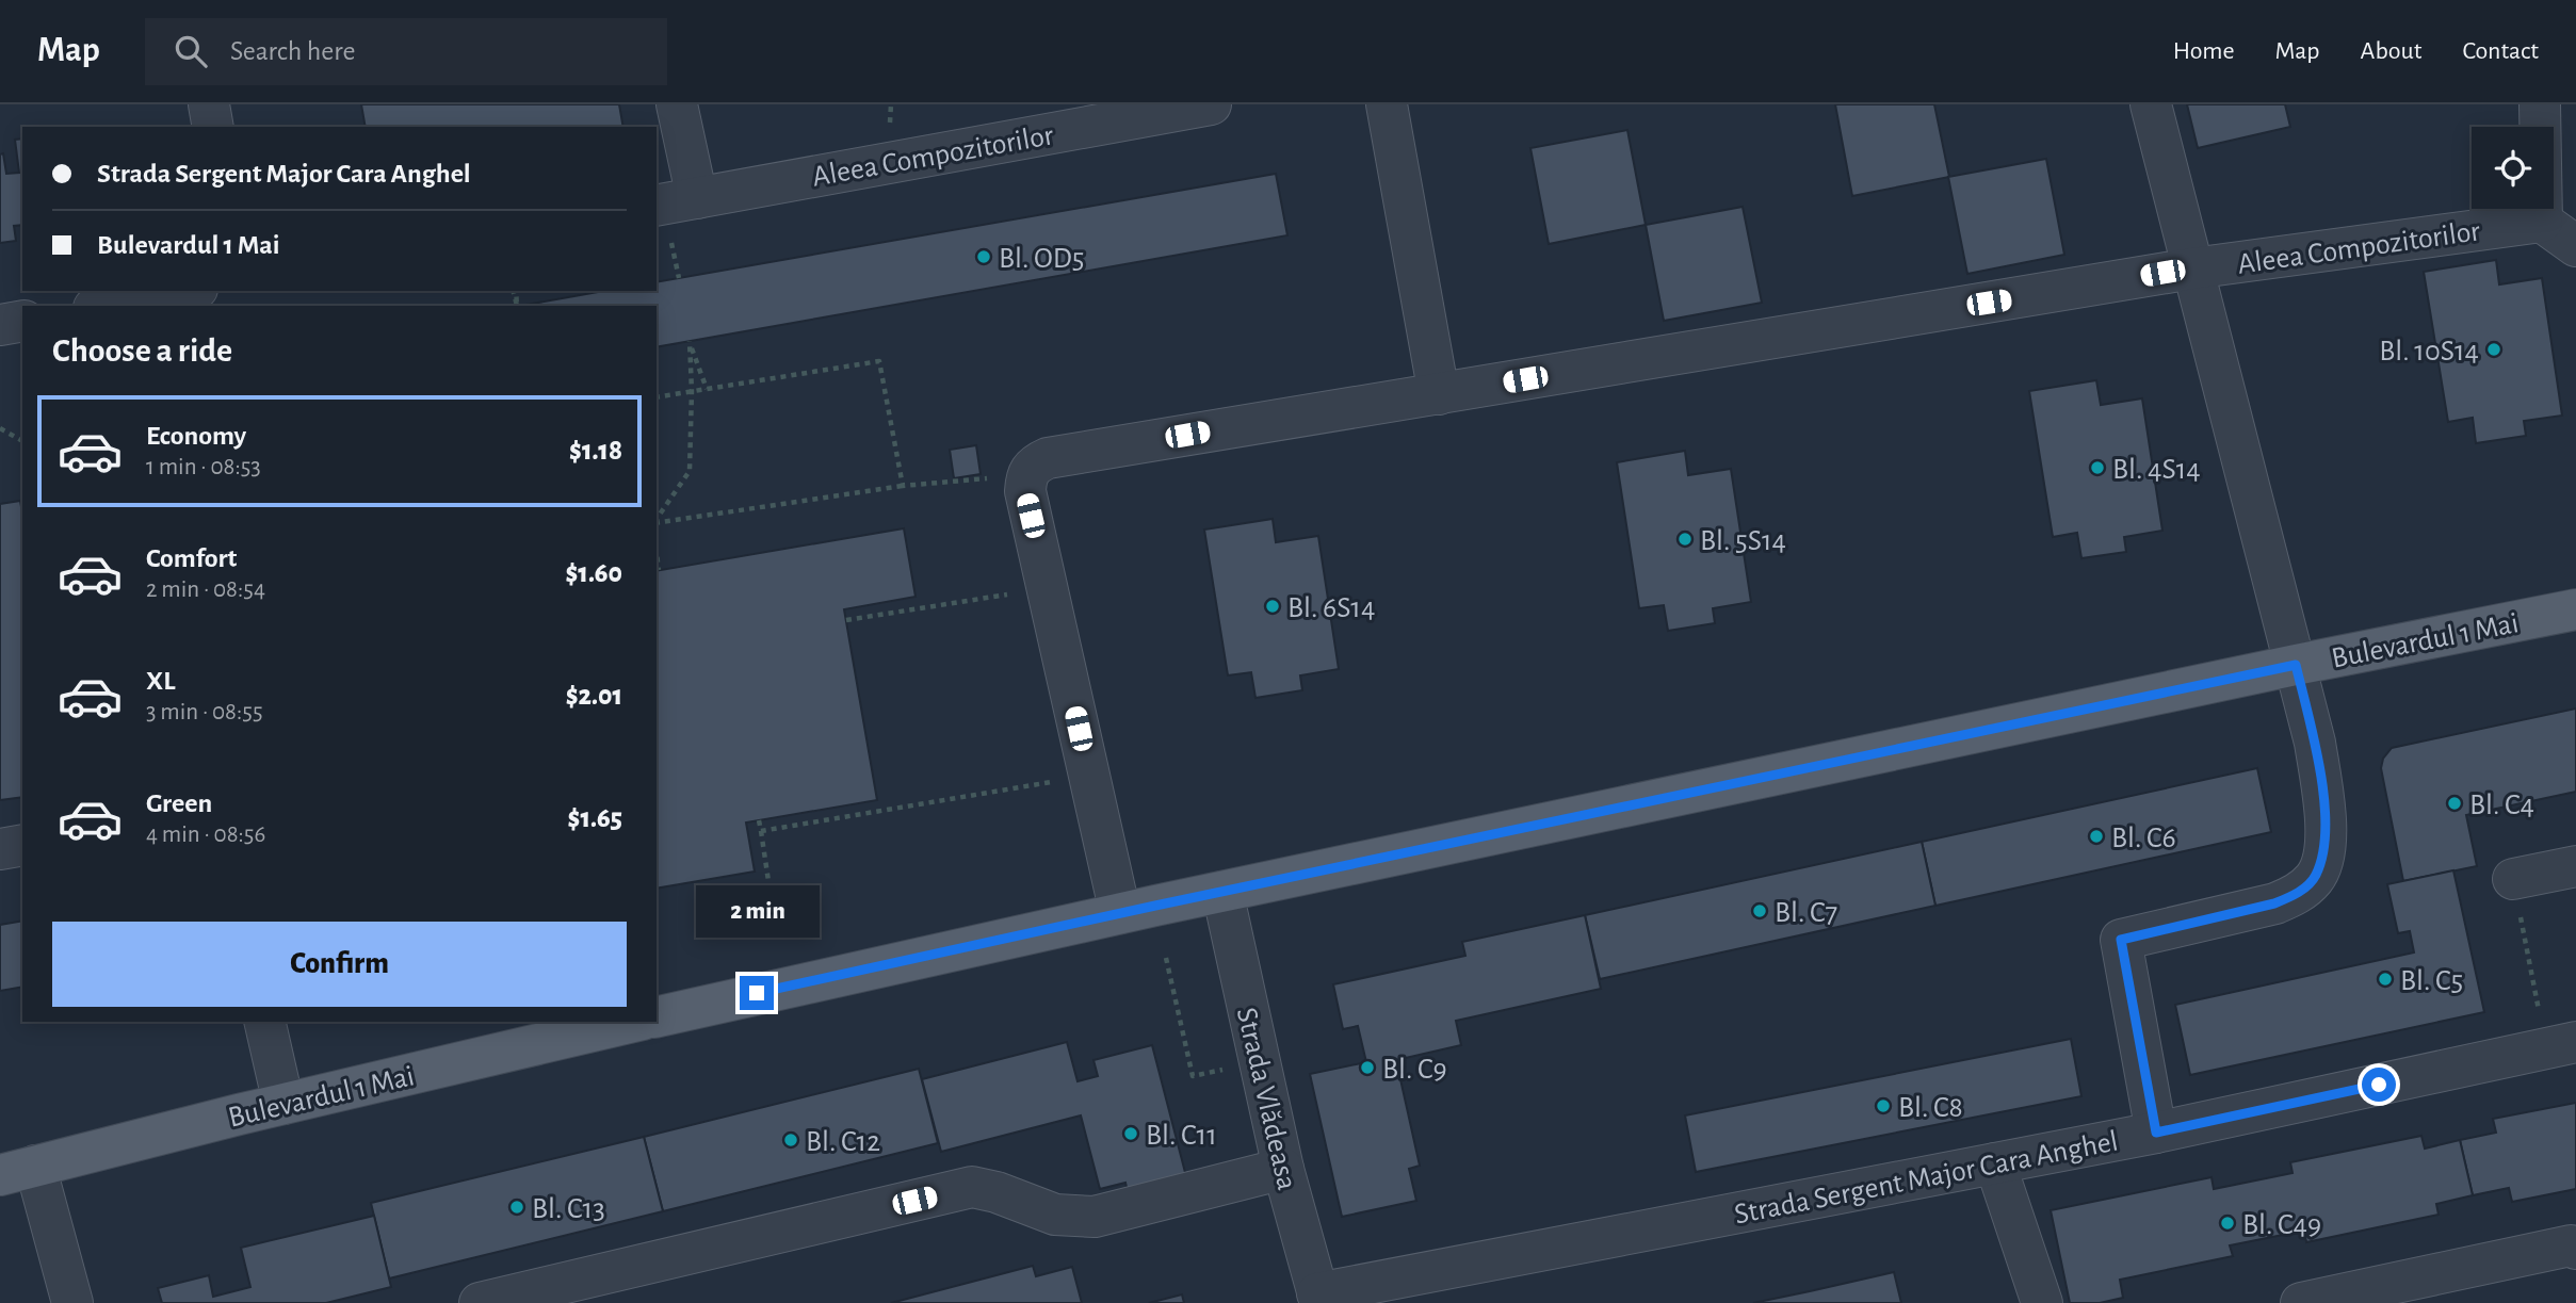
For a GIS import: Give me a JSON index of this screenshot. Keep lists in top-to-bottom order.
{
  "streets": {
    "main road": ["Bulevardul 1 Mai"],
    "street": ["Aleea Compozitorilor", "Strada Vlădeasa", "Strada Sergent Major Cara Anghel"]
  },
  "crossings": [
    ["Bulevardul 1 Mai", "Strada Vlădeasa"],
    ["Strada Vlădeasa", "Strada Sergent Major Cara Anghel"]
  ],
  "places": [
    "Bl. OD5",
    "Bl. 10S14",
    "Bl. 4S14",
    "Bl. 5S14",
    "Bl. 6S14",
    "Bl. C4",
    "Bl. C6",
    "Bl. C7",
    "Bl. C5",
    "Bl. C9",
    "Bl. C8",
    "Bl. C11",
    "Bl. C12",
    "Bl. C13",
    "Bl. C49"
  ],
  "page": {
    "header": "Map",
    "search": "Search here",
    "nav": [
      "Home",
      "Map",
      "About",
      "Contact"
    ],
    "banner": ["Strada Sergent Major Cara Anghel", "Bulevardul 1 Mai"],
    "heading": "Choose a ride",
    "list": [
      {
        "name": "Economy",
        "note": "1 min · 08:53",
        "value": "$1.18"
      },
      {
        "name": "Comfort",
        "note": "2 min · 08:54",
        "value": "$1.60"
      },
      {
        "name": "XL",
        "note": "3 min · 08:55",
        "value": "$2.01"
      },
      {
        "name": "Green",
        "note": "4 min · 08:56",
        "value": "$1.65"
      }
    ],
    "bubble": "2 min",
    "buttons": "Confirm"
  }
}
